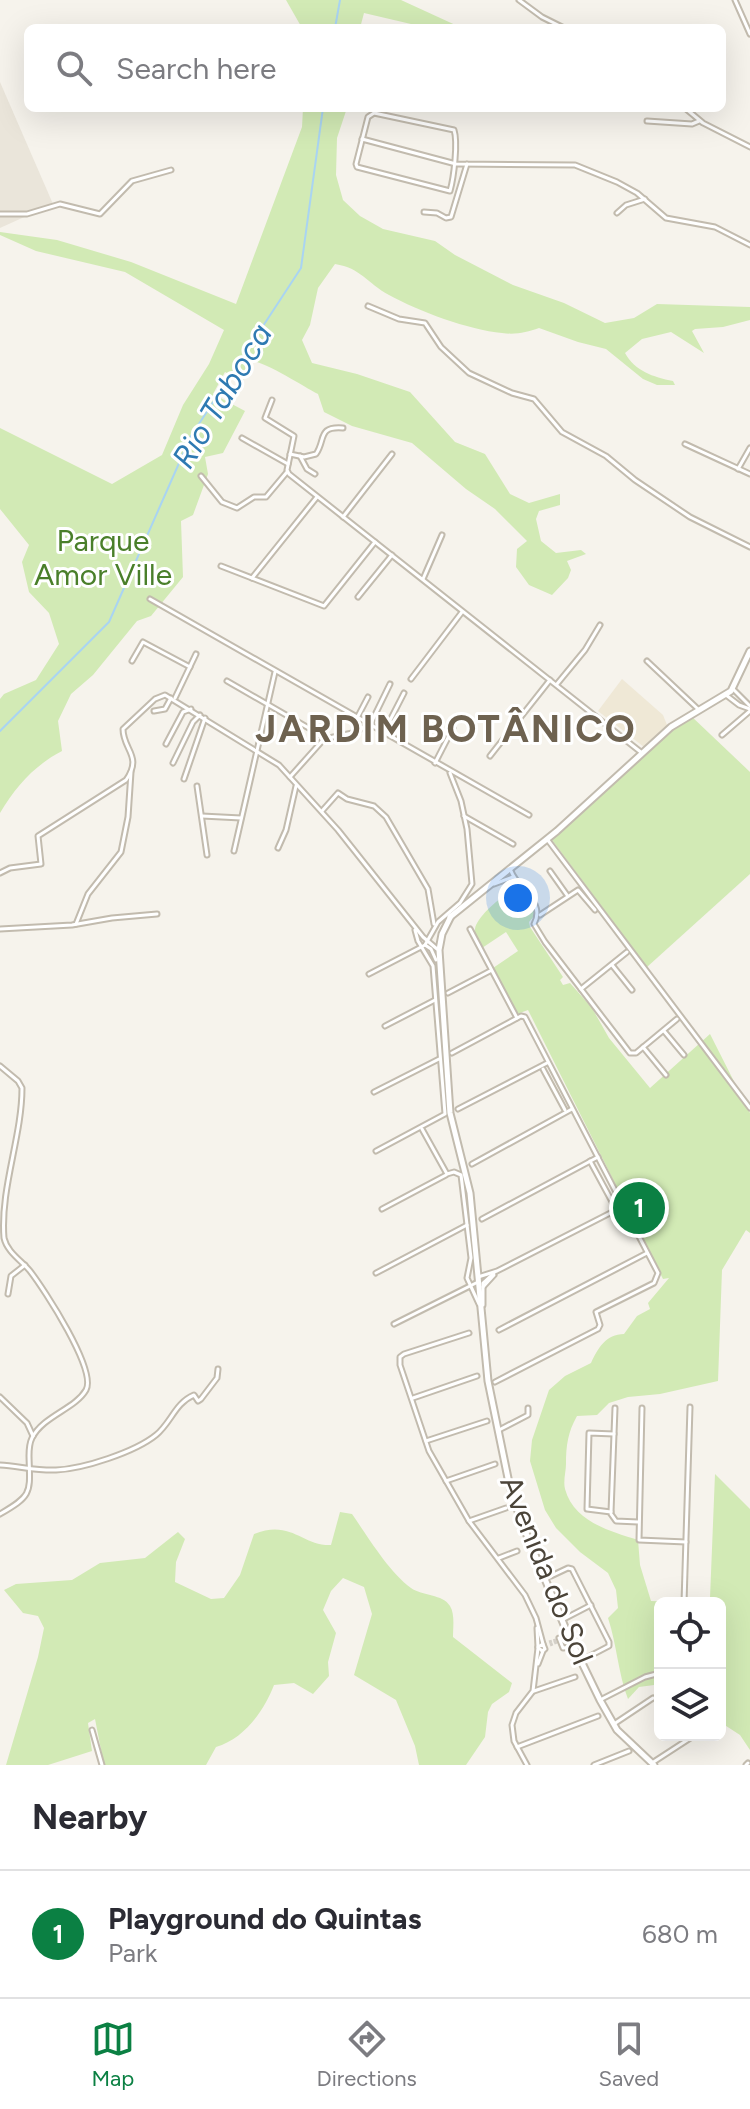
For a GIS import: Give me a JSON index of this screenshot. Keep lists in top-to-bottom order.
{
  "streets": {
    "street": ["Avenida do Sol"]
  },
  "districts": ["JARDIM BOTÂNICO"],
  "water": ["Rio Taboca"],
  "parks": ["Parque Amor Ville"],
  "page": {
    "search": "Search here",
    "pins": "1",
    "heading": "Nearby",
    "list": [
      {
        "mark": "1",
        "name": "Playground do Quintas",
        "note": "Park",
        "value": "680 m"
      }
    ],
    "nav": ["Map", "Directions", "Saved"]
  }
}
